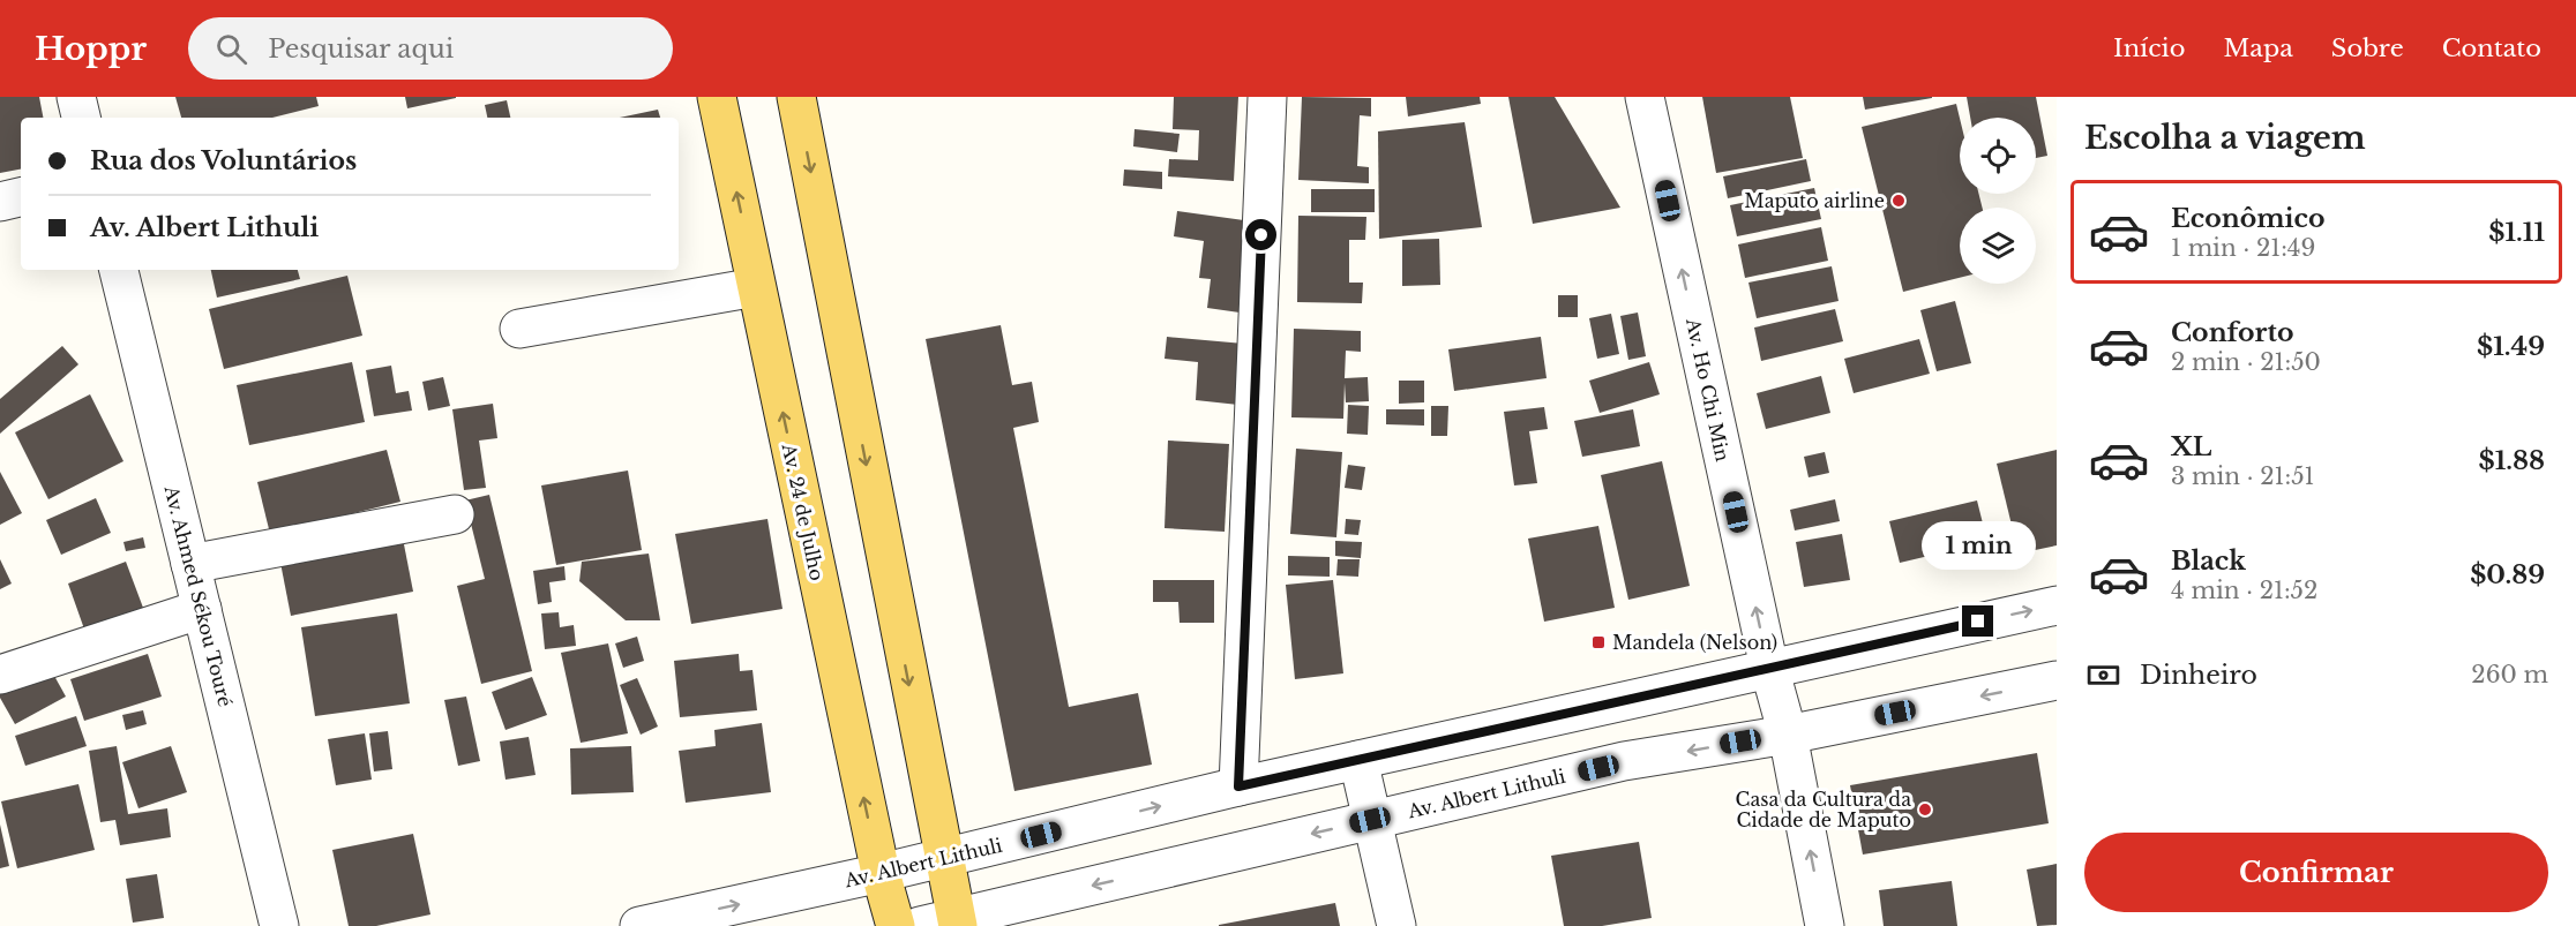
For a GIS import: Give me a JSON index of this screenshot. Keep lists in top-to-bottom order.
{
  "streets": {
    "main road": ["Av. 24 de Julho"],
    "street": ["Av. Ho Chi Min", "Av. Ahmed Sékou Touré", "Av. Albert Lithuli"]
  },
  "crossings": [
    ["Av. Ho Chi Min", "Av. Albert Lithuli"],
    ["Av. 24 de Julho", "Av. Albert Lithuli"]
  ],
  "one_way": ["Av. Ho Chi Min"],
  "places": {
    "other": ["Maputo airline", "Casa da Cultura da Cidade de Maputo"],
    "transit": ["Mandela (Nelson)"]
  },
  "page": {
    "header": "Hoppr",
    "search": "Pesquisar aqui",
    "nav": [
      "Início",
      "Mapa",
      "Sobre",
      "Contato"
    ],
    "heading": "Escolha a viagem",
    "banner": ["Rua dos Voluntários", "Av. Albert Lithuli"],
    "list": [
      {
        "name": "Econômico",
        "note": "1 min · 21:49",
        "value": "$1.11"
      },
      {
        "name": "Conforto",
        "note": "2 min · 21:50",
        "value": "$1.49"
      },
      {
        "name": "XL",
        "note": "3 min · 21:51",
        "value": "$1.88"
      },
      {
        "name": "Black",
        "note": "4 min · 21:52",
        "value": "$0.89"
      }
    ],
    "bubble": "1 min",
    "pay": ["Dinheiro", "260 m"],
    "buttons": "Confirmar"
  }
}
